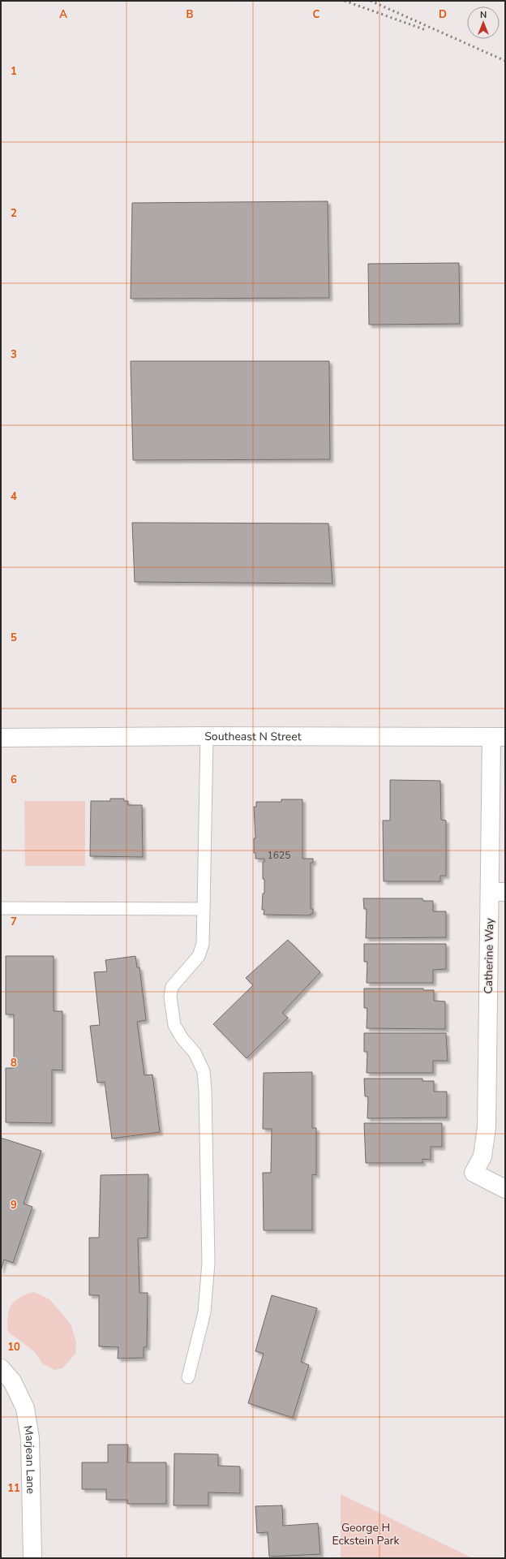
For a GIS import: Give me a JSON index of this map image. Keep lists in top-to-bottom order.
{
  "streets": {
    "street": ["Southeast N Street", "Catherine Way", "Marjean Lane"]
  },
  "crossings": [
    ["Southeast N Street", "Catherine Way"]
  ],
  "parks": ["George H Eckstein Park"],
  "house_numbers": ["1625"],
  "north": "top",
  "grid": {
    "columns": [
      "A",
      "B",
      "C",
      "D"
    ],
    "rows": [
      "1",
      "2",
      "3",
      "4",
      "5",
      "6",
      "7",
      "8",
      "9",
      "10",
      "11"
    ]
  }
}
